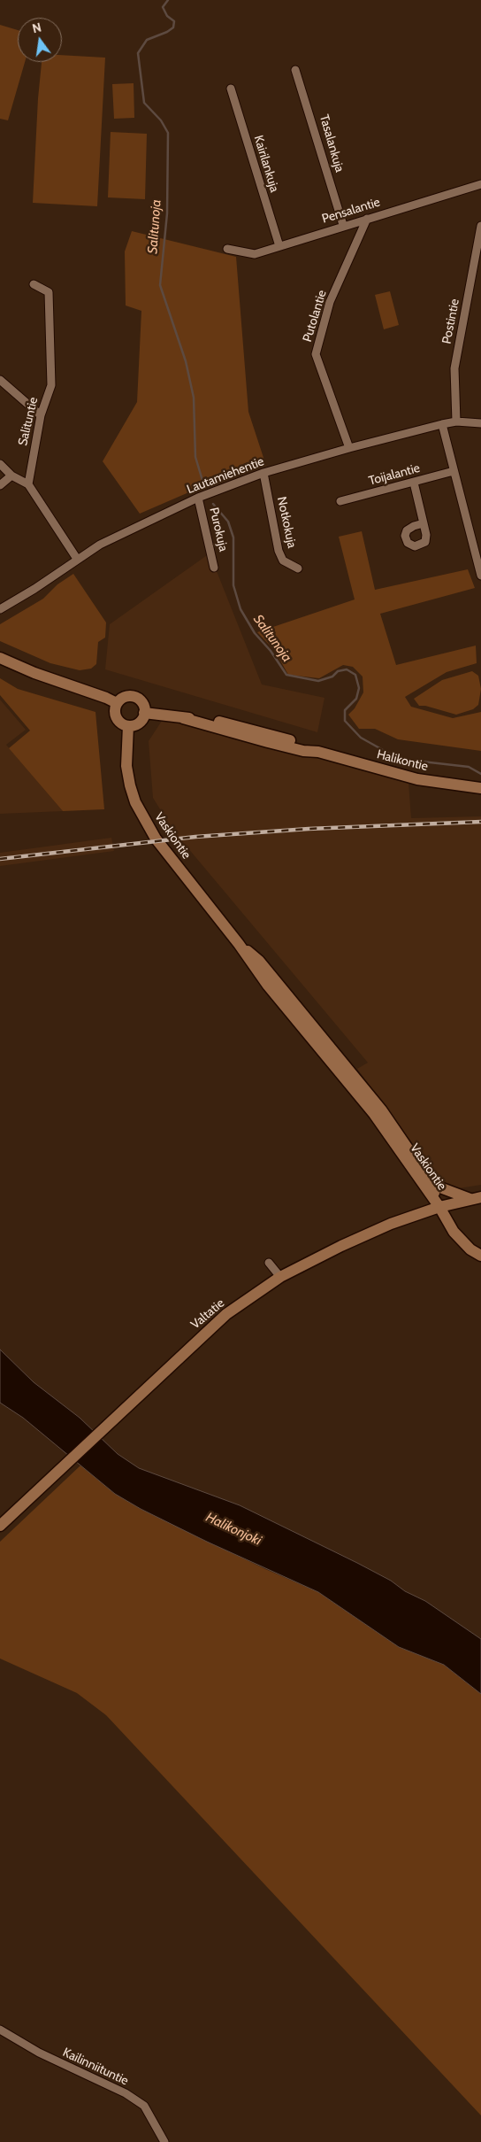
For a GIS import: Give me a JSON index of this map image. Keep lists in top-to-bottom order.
{
  "streets": {
    "main road": ["Halikontie", "Vaskiontie", "Valtatie"],
    "street": [
      "Tasalankuja",
      "Kairilankuja",
      "Pensalantie",
      "Putolantie",
      "Postintie",
      "Salituntie",
      "Toijalantie",
      "Lautamiehentie",
      "Notkokuja",
      "Purokuja",
      "Kailinniituntie"
    ]
  },
  "crossings": [
    ["Tasalankuja", "Pensalantie"],
    ["Kairilankuja", "Pensalantie"],
    ["Pensalantie", "Putolantie"],
    ["Putolantie", "Lautamiehentie"],
    ["Postintie", "Lautamiehentie"],
    ["Lautamiehentie", "Notkokuja"],
    ["Lautamiehentie", "Purokuja"],
    ["Halikontie", "Vaskiontie"],
    ["Vaskiontie", "Valtatie"]
  ],
  "water": ["Salitunoja", "Halikonjoki"],
  "north": "top"
}
